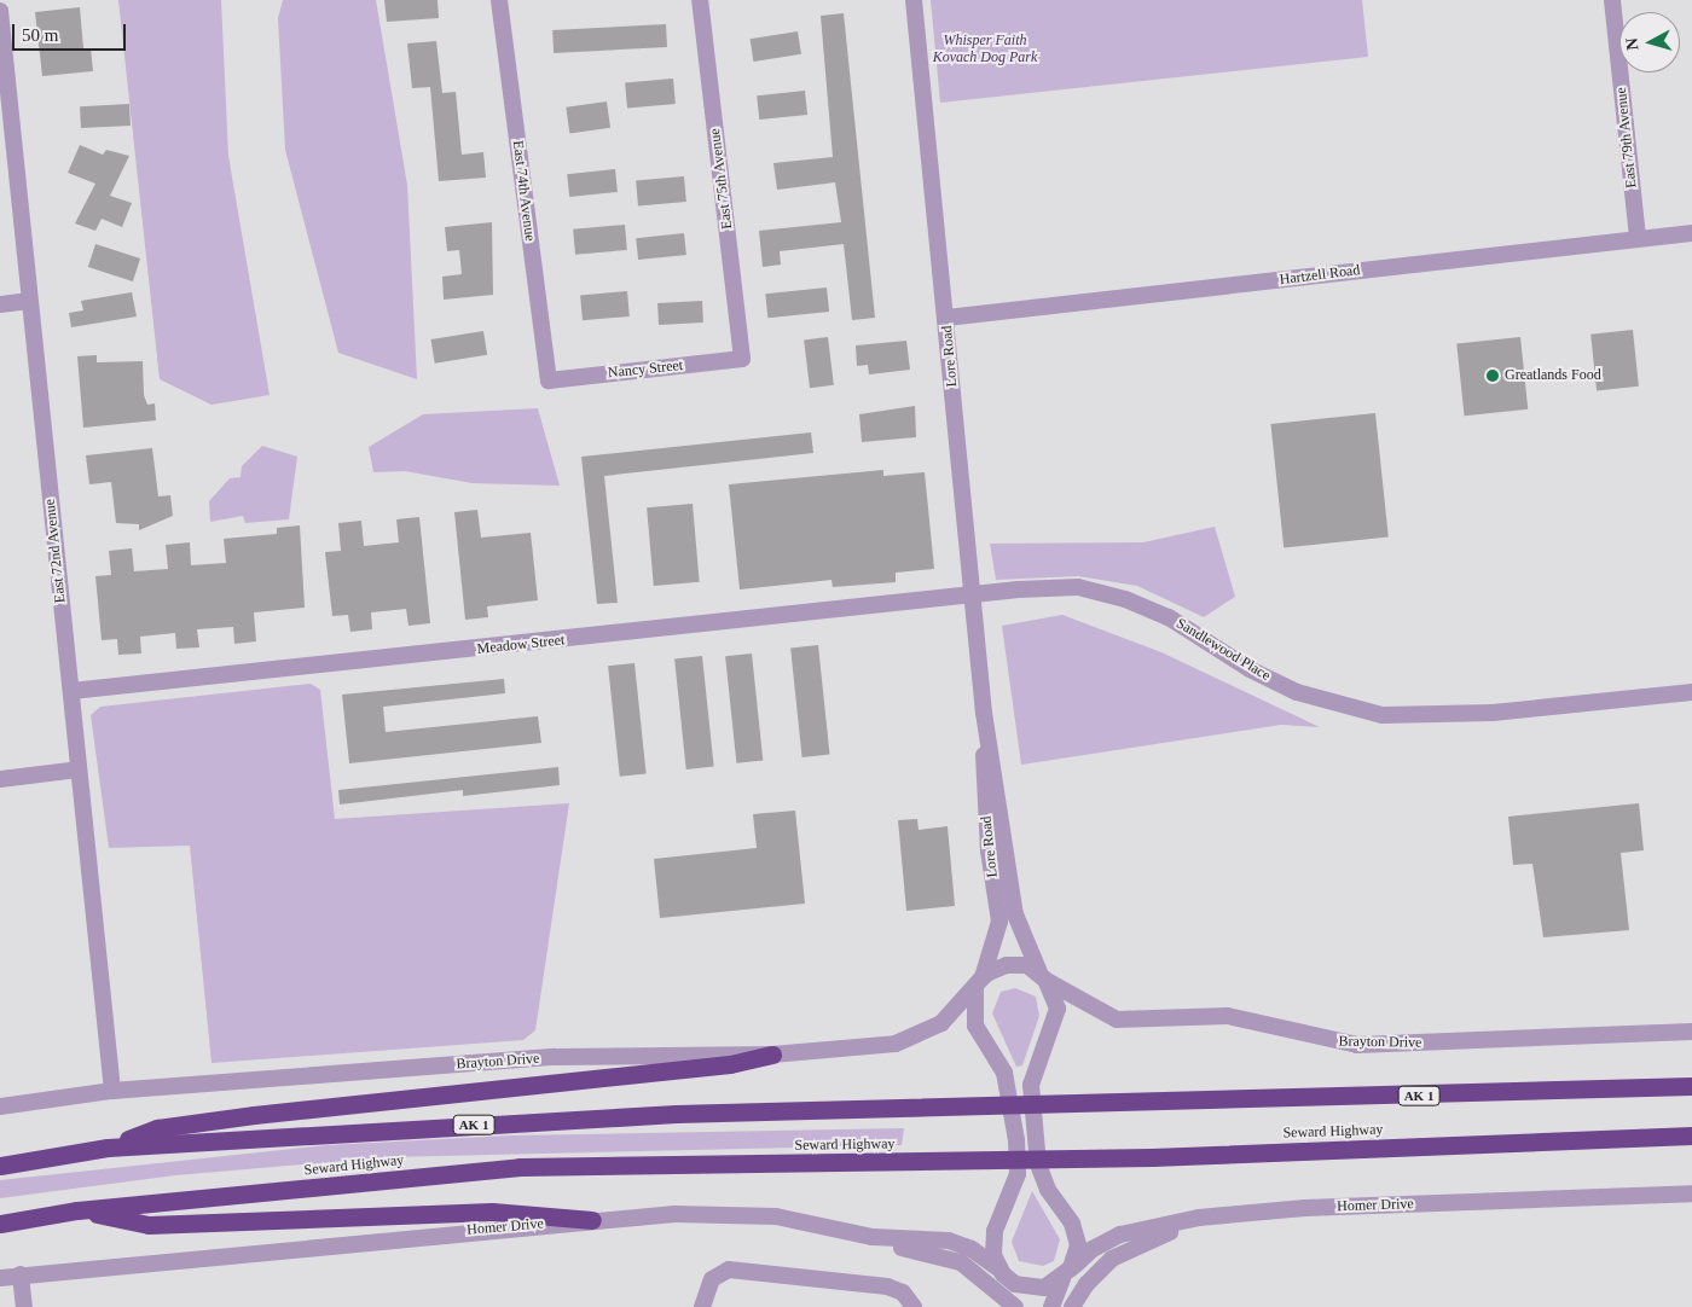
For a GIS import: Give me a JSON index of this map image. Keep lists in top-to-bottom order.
{
  "streets": {
    "highway": ["AK 1", "Seward Highway"],
    "street": [
      "East 79th Avenue",
      "East 75th Avenue",
      "East 74th Avenue",
      "Hartzell Road",
      "Lore Road",
      "Nancy Street",
      "East 72nd Avenue",
      "Meadow Street",
      "Sandlewood Place",
      "Brayton Drive",
      "Homer Drive"
    ]
  },
  "crossings": [
    ["East 79th Avenue", "Hartzell Road"],
    ["East 75th Avenue", "Nancy Street"],
    ["East 74th Avenue", "Nancy Street"],
    ["Hartzell Road", "Lore Road"],
    ["Lore Road", "Meadow Street"],
    ["Lore Road", "Sandlewood Place"],
    ["Lore Road", "Brayton Drive"],
    ["Lore Road", "Homer Drive"],
    ["East 72nd Avenue", "Meadow Street"],
    ["East 72nd Avenue", "Brayton Drive"],
    ["Meadow Street", "Sandlewood Place"]
  ],
  "parks": ["Whisper Faith Kovach Dog Park"],
  "places": ["Greatlands Food"],
  "scale_bar": "50 m",
  "north": "left"
}
